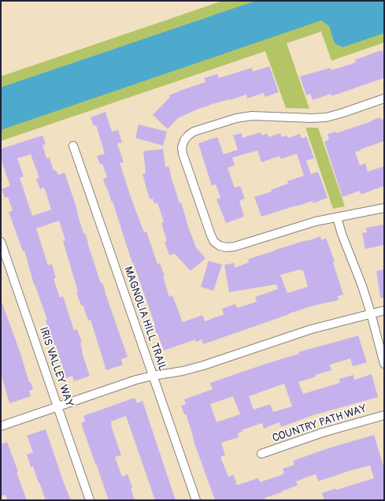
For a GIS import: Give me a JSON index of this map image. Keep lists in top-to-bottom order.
{
  "streets": {
    "street": ["MAGNOLIA HILL TRAIL", "IRIS VALLEY WAY", "COUNTRY PATH WAY"]
  }
}
